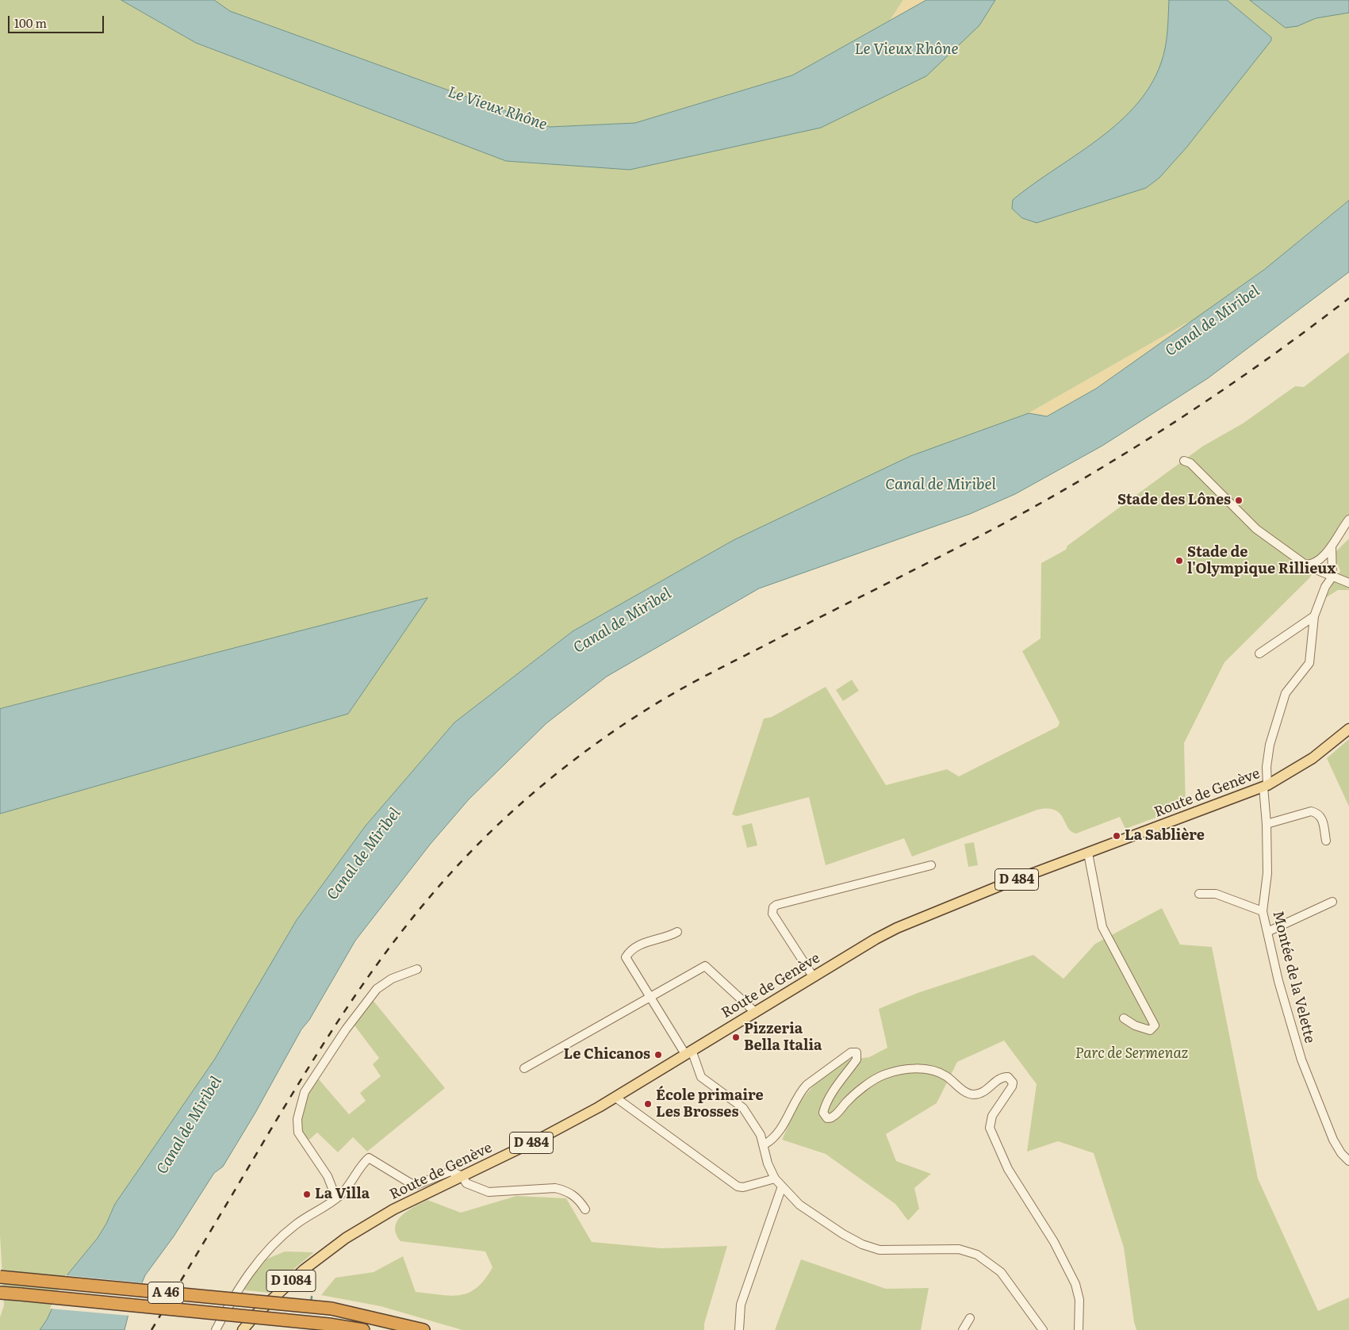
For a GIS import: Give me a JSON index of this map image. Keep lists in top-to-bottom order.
{
  "streets": {
    "highway": ["A 46"],
    "main road": ["Route de Genève", "D 484", "D 1084"],
    "street": ["Montée de la Velette"]
  },
  "crossings": [
    ["Route de Genève", "Montée de la Velette"]
  ],
  "water": ["Le Vieux Rhône", "Canal de Miribel"],
  "parks": ["Parc de Sermenaz"],
  "places": [
    "Stade des Lônes",
    "Stade de l'Olympique Rillieux",
    "La Sablière",
    "Pizzeria Bella Italia",
    "Le Chicanos",
    "École primaire Les Brosses",
    "La Villa"
  ],
  "scale_bar": "100 m"
}
